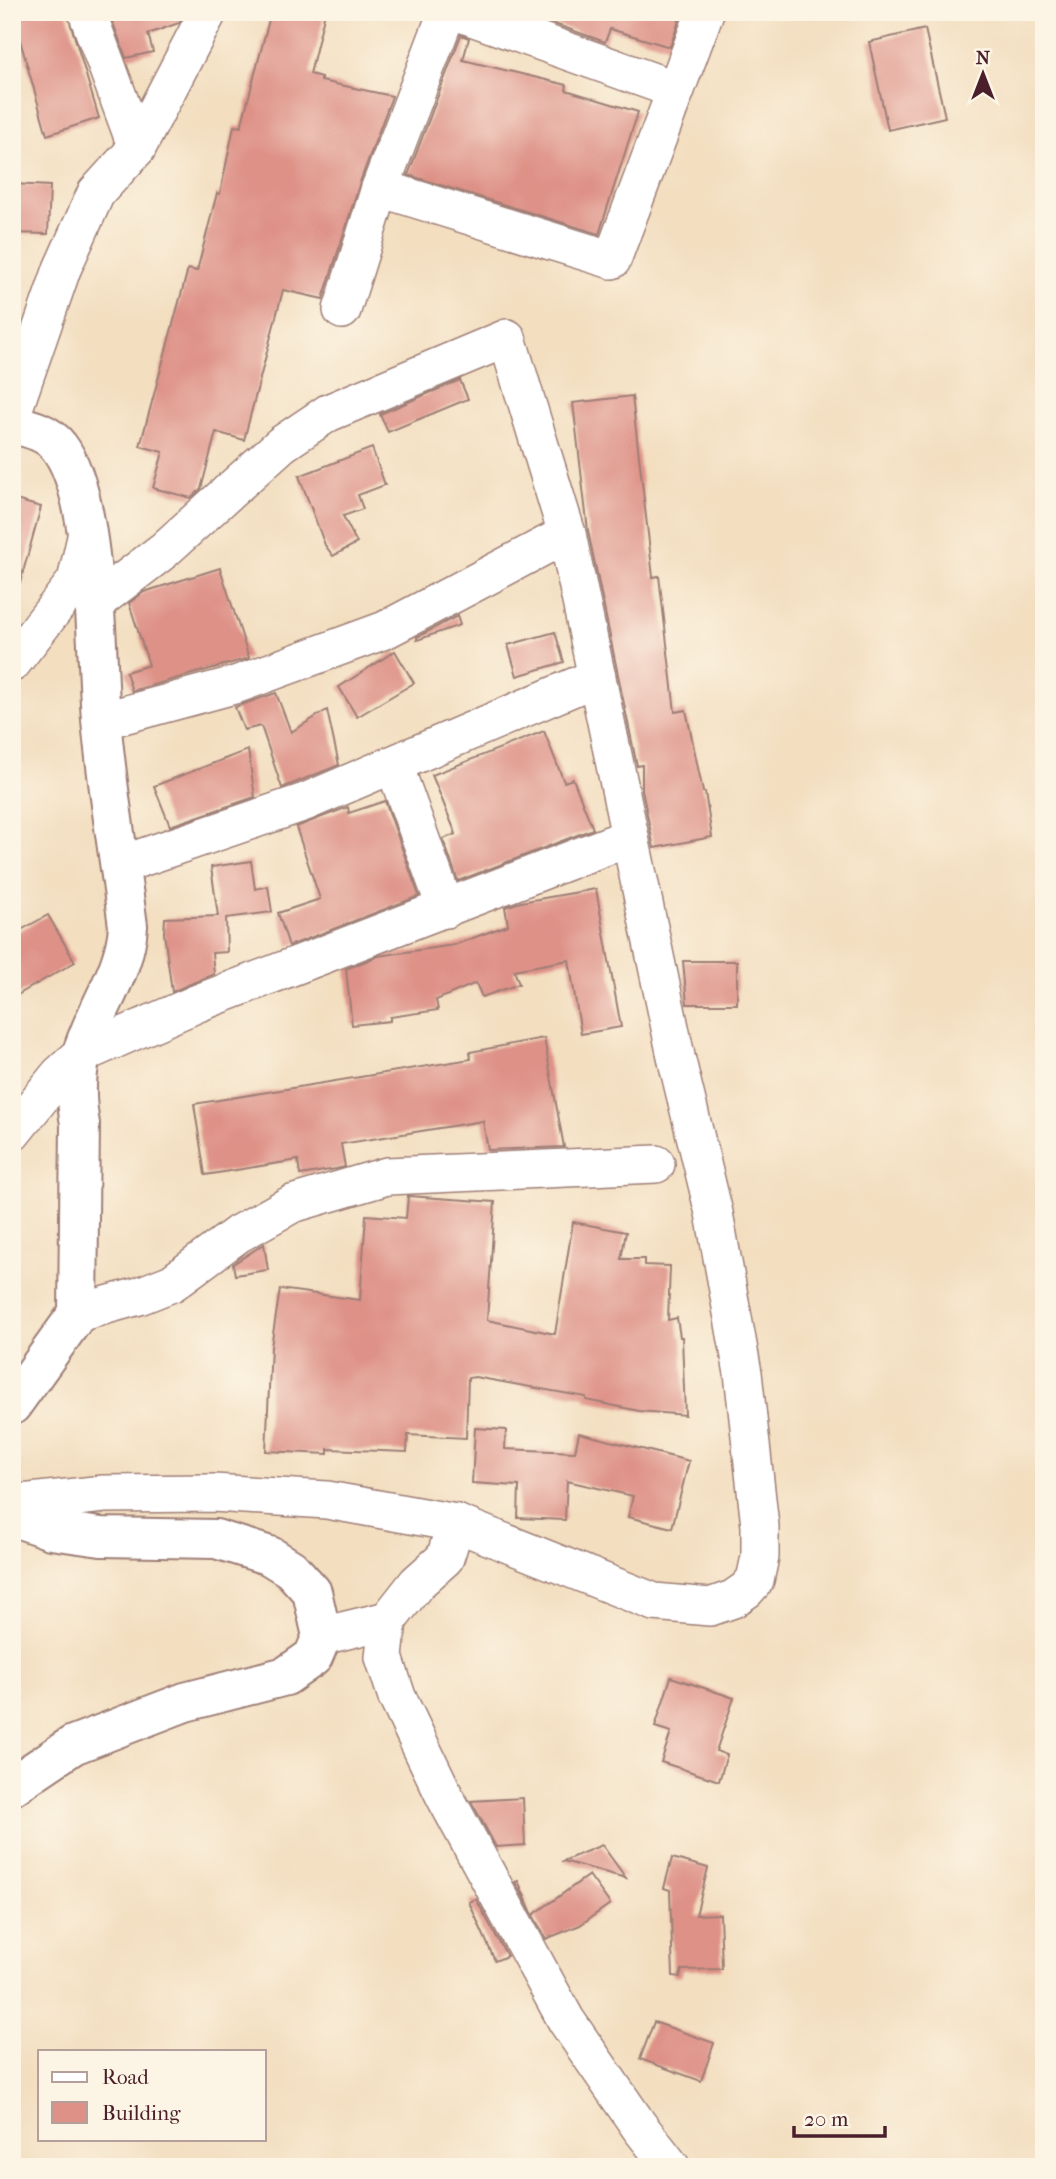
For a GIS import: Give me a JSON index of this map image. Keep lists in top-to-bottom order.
{
  "legend": ["Road", "Building"],
  "scale_bar": "20 m",
  "north": "top"
}
